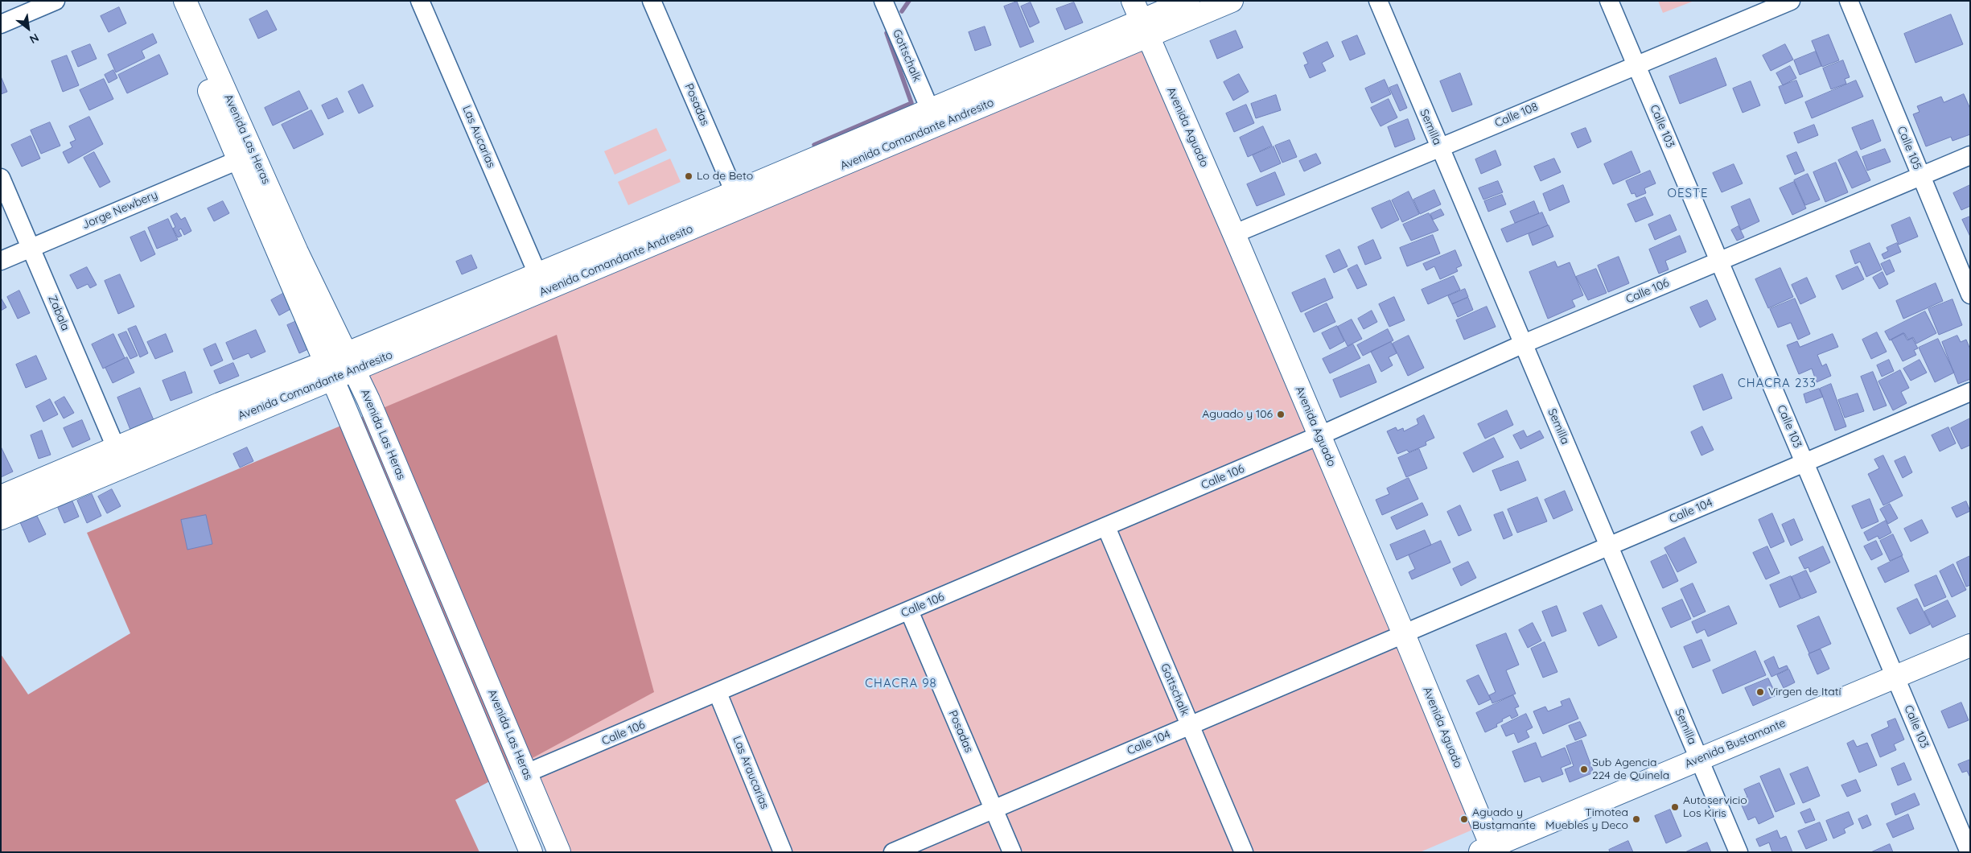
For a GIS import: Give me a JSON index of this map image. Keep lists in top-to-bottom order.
{
  "streets": {
    "main road": [
      "Avenida Aguado",
      "Avenida Comandante Andresito",
      "Avenida Las Heras",
      "Avenida Bustamante"
    ],
    "street": [
      "Gottschalk",
      "Posadas",
      "Calle 108",
      "Calle 103",
      "Semilla",
      "Las Aucarias",
      "Calle 105",
      "Jorge Newbery",
      "Calle 106",
      "Zabala",
      "Calle 104",
      "Las Araucarias"
    ]
  },
  "crossings": [
    ["Gottschalk", "Avenida Comandante Andresito"],
    ["Gottschalk", "Calle 106"],
    ["Gottschalk", "Calle 104"],
    ["Posadas", "Avenida Comandante Andresito"],
    ["Posadas", "Calle 106"],
    ["Posadas", "Calle 104"],
    ["Calle 108", "Calle 103"],
    ["Calle 108", "Avenida Aguado"],
    ["Calle 108", "Semilla"],
    ["Calle 103", "Calle 106"],
    ["Calle 103", "Calle 104"],
    ["Calle 103", "Avenida Bustamante"],
    ["Avenida Aguado", "Avenida Comandante Andresito"],
    ["Avenida Aguado", "Calle 106"],
    ["Avenida Aguado", "Calle 104"],
    ["Avenida Aguado", "Avenida Bustamante"],
    ["Semilla", "Calle 106"],
    ["Semilla", "Calle 104"],
    ["Semilla", "Avenida Bustamante"],
    ["Avenida Comandante Andresito", "Las Aucarias"],
    ["Avenida Comandante Andresito", "Avenida Las Heras"],
    ["Avenida Comandante Andresito", "Zabala"],
    ["Avenida Las Heras", "Jorge Newbery"],
    ["Avenida Las Heras", "Calle 106"],
    ["Calle 105", "Calle 106"],
    ["Jorge Newbery", "Zabala"],
    ["Calle 106", "Las Araucarias"]
  ],
  "districts": ["OESTE", "CHACRA 233", "CHACRA 98"],
  "places": [
    "Lo de Beto",
    "Aguado y 106",
    "Virgen de Itatí",
    "Sub Agencia 224 de Quinela",
    "Autoservicio Los Kiris",
    "Aguado y Bustamante",
    "Timotea Muebles y Deco"
  ],
  "north": "bottom right"
}
